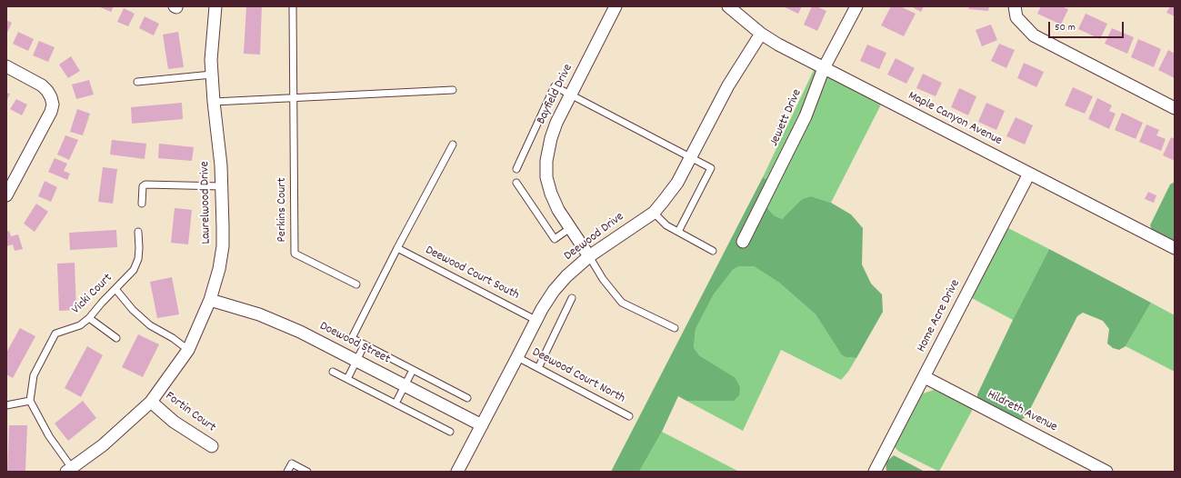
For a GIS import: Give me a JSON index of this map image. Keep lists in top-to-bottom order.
{
  "streets": {
    "street": [
      "Bayfield Drive",
      "Jewett Drive",
      "Maple Canyon Avenue",
      "Laurelwood Drive",
      "Deewood Drive",
      "Home Acre Drive",
      "Doewood Street",
      "Hildreth Avenue",
      "Fortin Court"
    ],
    "lane": [
      "Perkins Court",
      "Deewood Court South",
      "Vicki Court",
      "Deewood Court North"
    ]
  },
  "crossings": [
    ["Bayfield Drive", "Deewood Drive"],
    ["Jewett Drive", "Maple Canyon Avenue"],
    ["Maple Canyon Avenue", "Deewood Drive"],
    ["Maple Canyon Avenue", "Home Acre Drive"],
    ["Laurelwood Drive", "Doewood Street"],
    ["Laurelwood Drive", "Fortin Court"],
    ["Deewood Drive", "Deewood Court South"],
    ["Deewood Drive", "Doewood Street"],
    ["Deewood Drive", "Deewood Court North"],
    ["Home Acre Drive", "Hildreth Avenue"]
  ],
  "scale_bar": "50 m"
}
